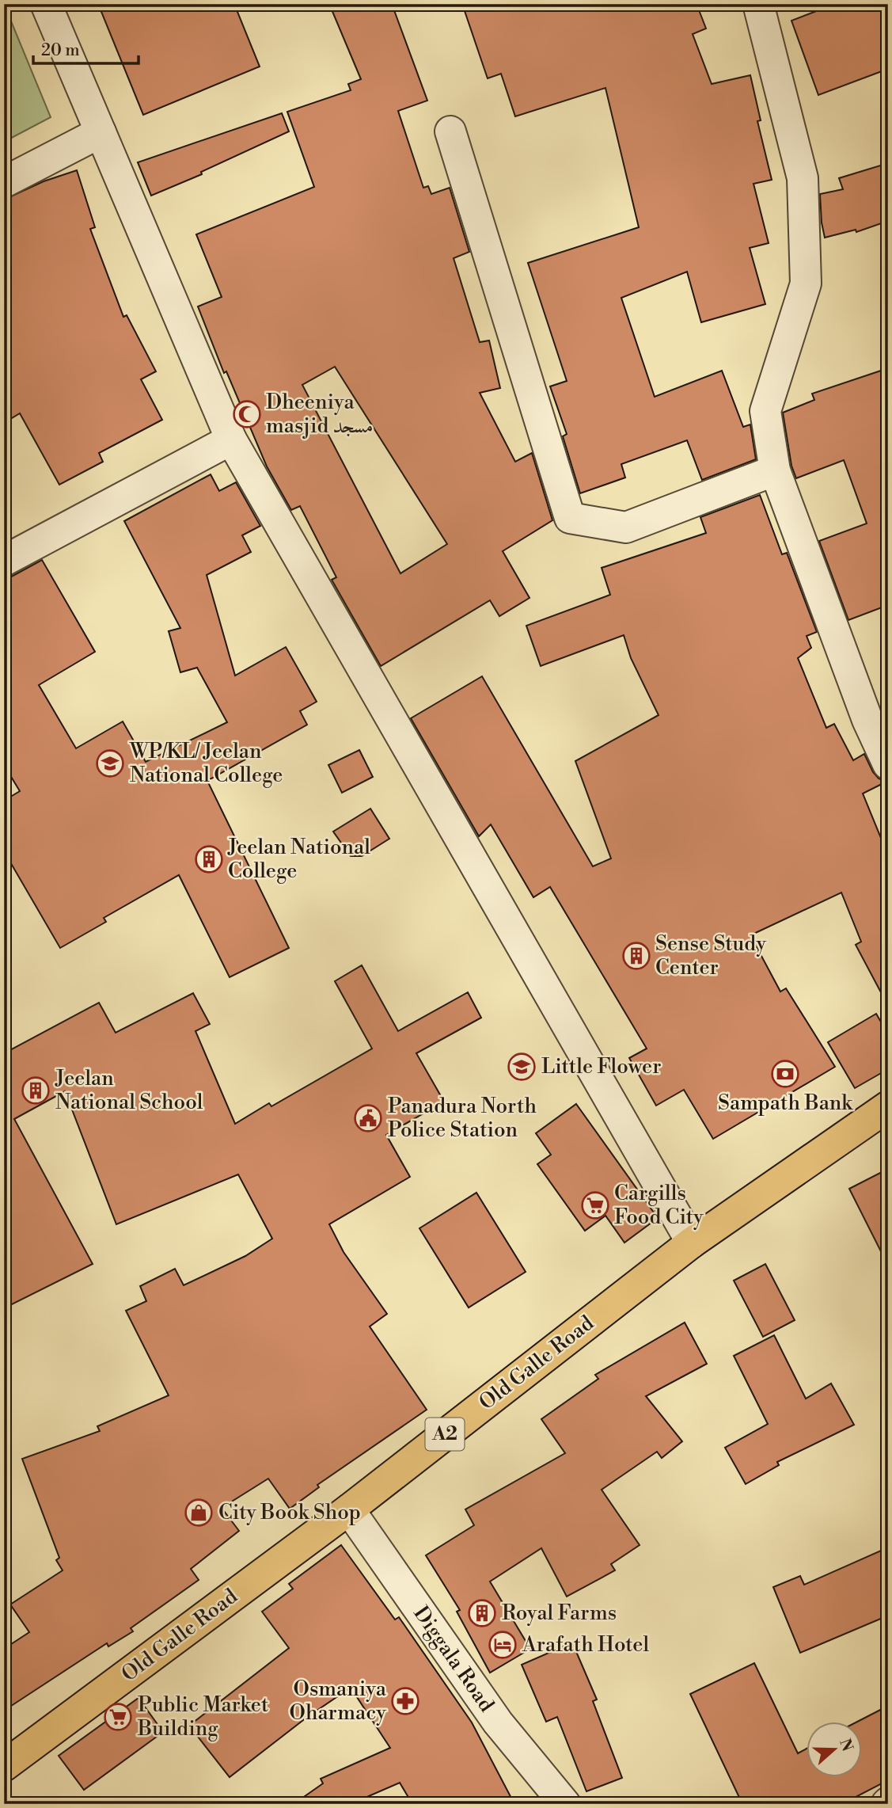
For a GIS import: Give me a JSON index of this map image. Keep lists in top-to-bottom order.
{
  "streets": {
    "highway": ["Old Galle Road", "A2"],
    "street": ["Diggala Road"]
  },
  "crossings": [
    ["Old Galle Road", "Diggala Road"]
  ],
  "places": {
    "mosque": ["Dheeniya masjid مسجد"],
    "school or university": ["WP/KL/ Jeelan National College", "Little Flower"],
    "building": [
      "Jeelan National College",
      "Sense Study Center",
      "Jeelan National School",
      "Royal Farms"
    ],
    "bank": ["Sampath Bank"],
    "public building": ["Panadura North Police Station"],
    "supermarket": ["Cargills Food City", "Public Market Building"],
    "shop": ["City Book Shop"],
    "hotel": ["Arafath Hotel"],
    "pharmacy": ["Osmaniya Oharmacy"]
  },
  "scale_bar": "20 m",
  "north": "right"
}
